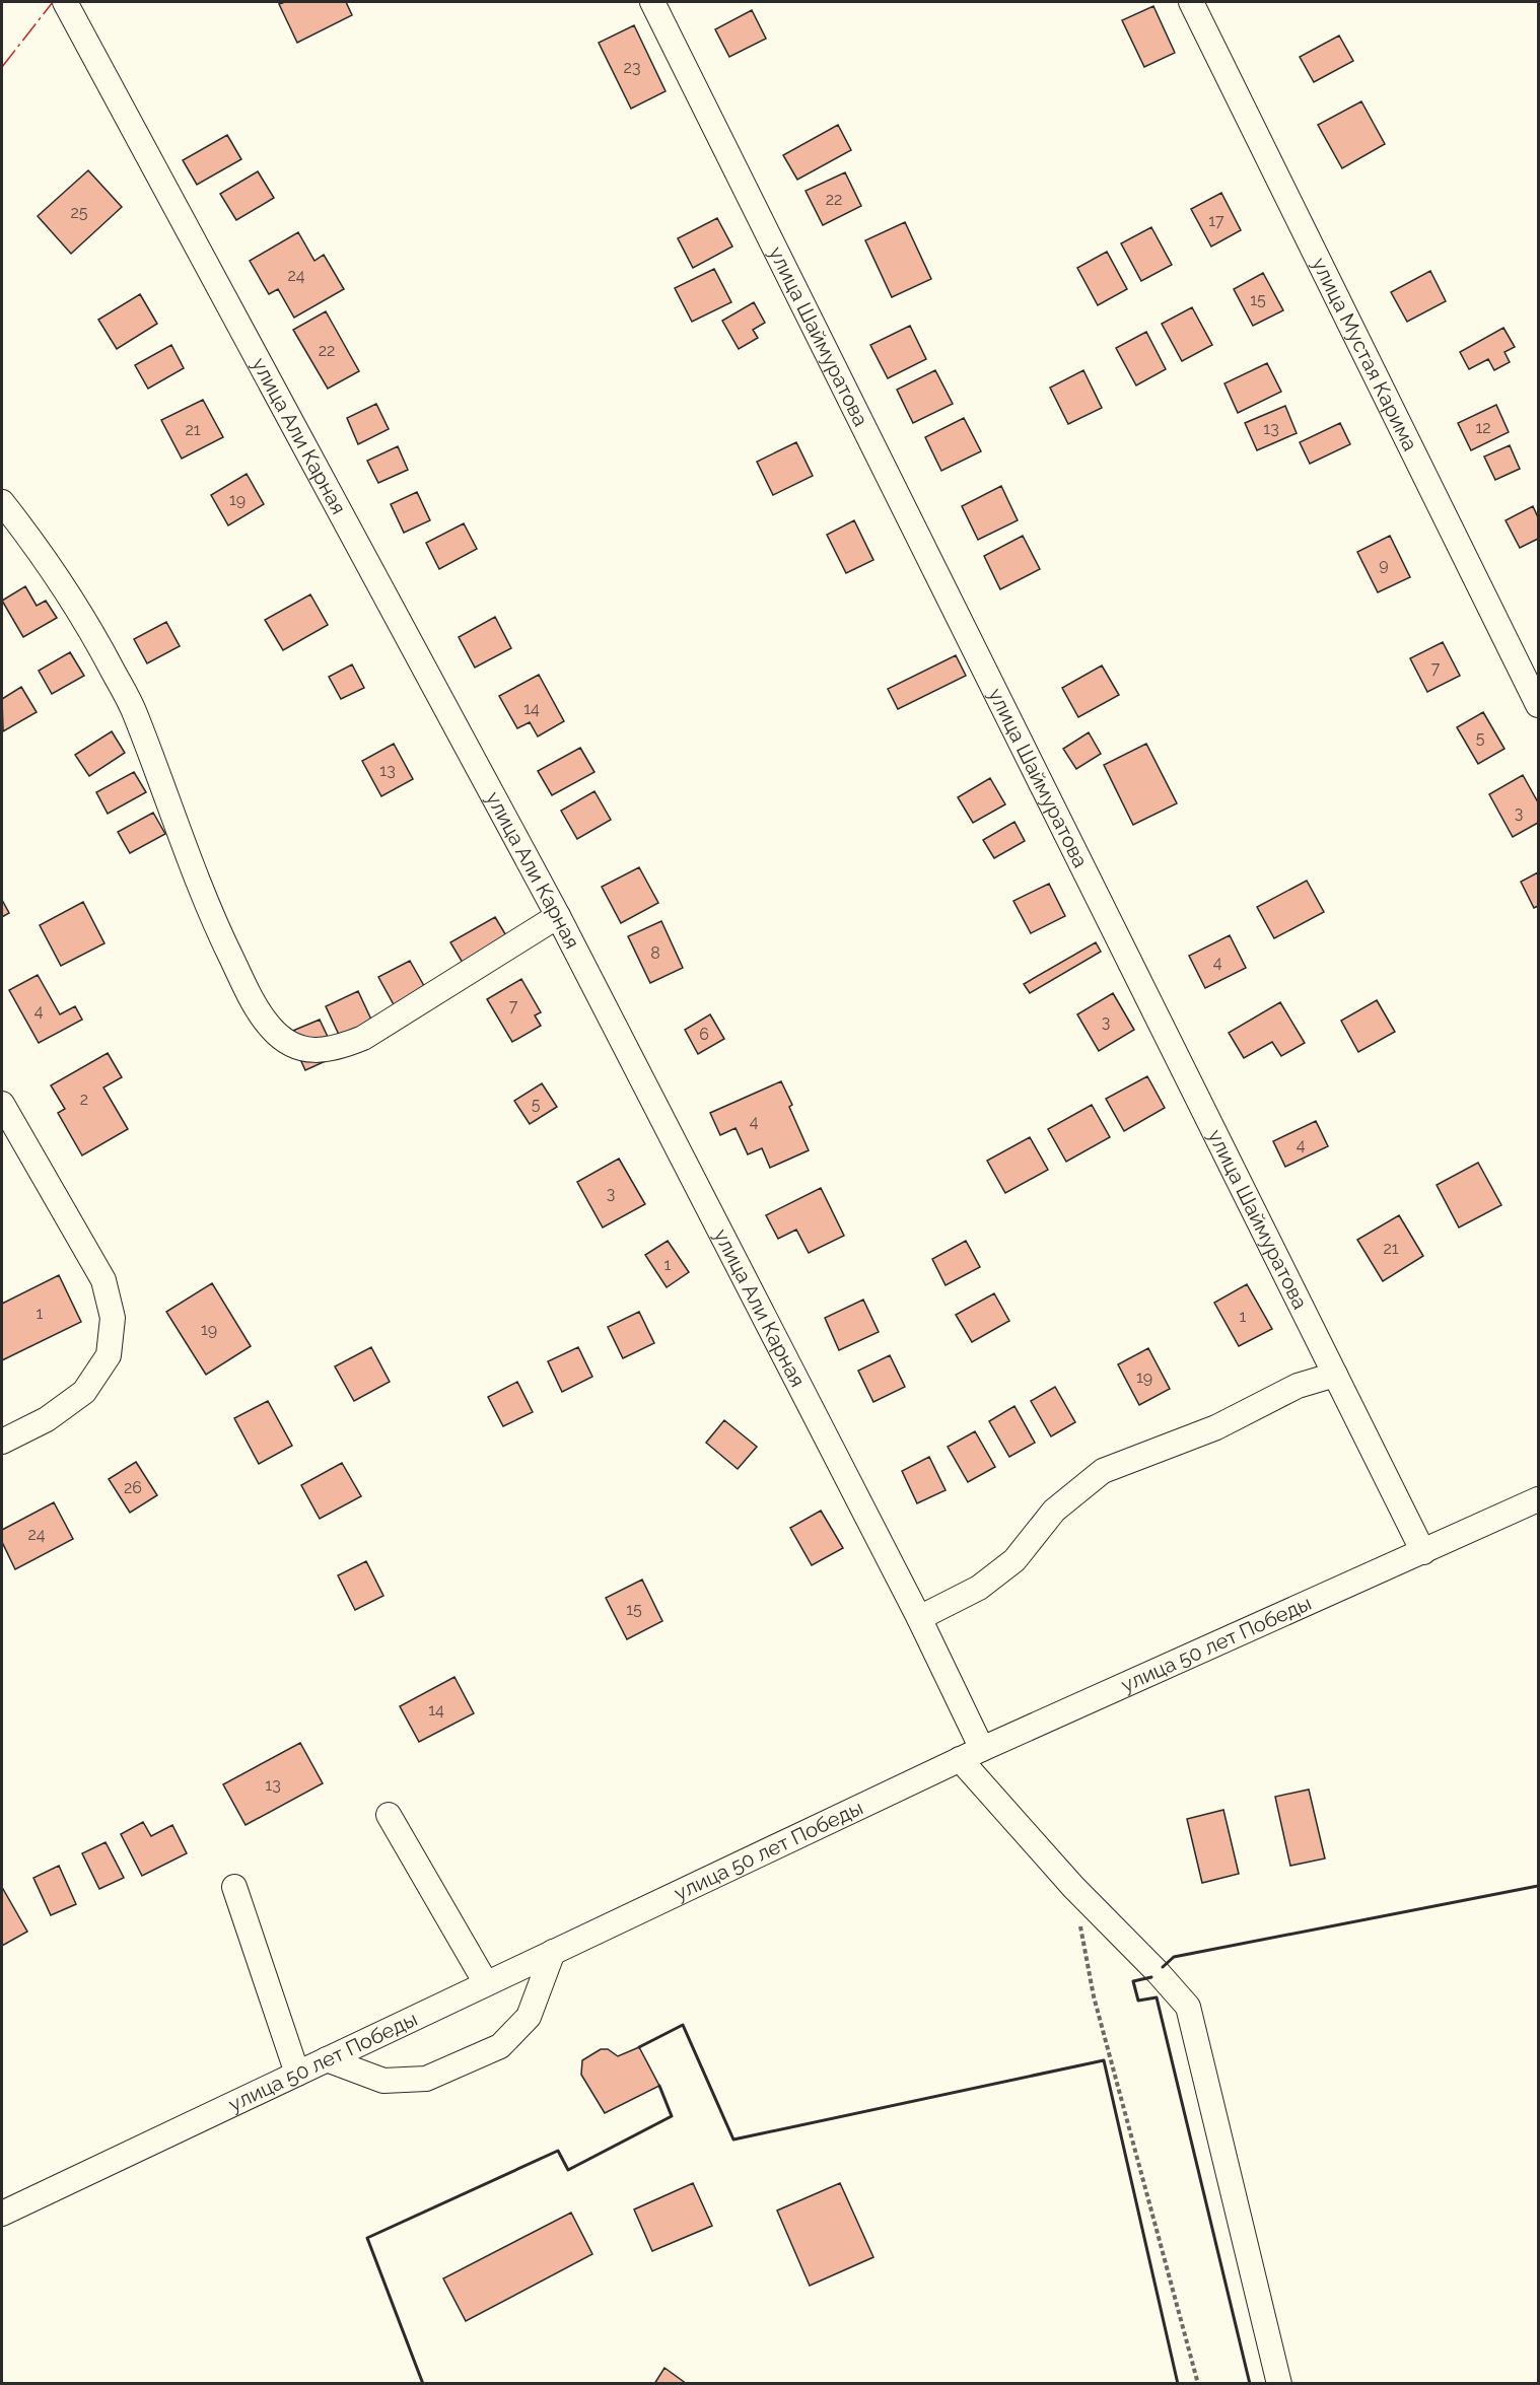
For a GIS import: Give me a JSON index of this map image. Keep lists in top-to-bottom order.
{
  "streets": {
    "street": [
      "улица Шаймуратова",
      "улица Мустая Карима",
      "улица Али Карная",
      "улица 50 лет Победы"
    ]
  },
  "crossings": [
    ["улица Шаймуратова", "улица 50 лет Победы"],
    ["улица Али Карная", "улица 50 лет Победы"]
  ],
  "house_numbers": [
    "23",
    "22",
    "25",
    "17",
    "24",
    "15",
    "22",
    "12",
    "13",
    "21",
    "19",
    "9",
    "7",
    "14",
    "5",
    "13",
    "3",
    "8",
    "4",
    "7",
    "4",
    "3",
    "6",
    "2",
    "5",
    "4",
    "4",
    "3",
    "21",
    "1",
    "1",
    "1",
    "19",
    "19",
    "26",
    "24",
    "15",
    "14",
    "13"
  ]
}
